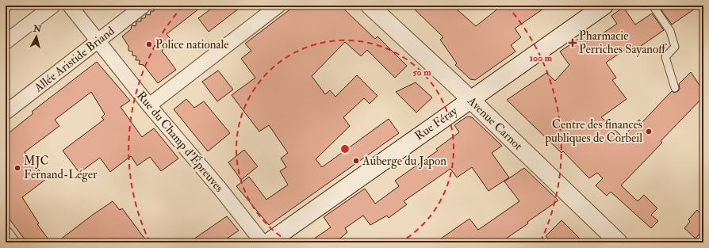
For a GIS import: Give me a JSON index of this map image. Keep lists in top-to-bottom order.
{
  "streets": {
    "main road": ["Rue Féray", "Avenue Carnot"],
    "street": ["Allée Aristide Briand", "Rue du Champ d'Épreuves"]
  },
  "crossings": [
    ["Allée Aristide Briand", "Rue du Champ d'Épreuves"],
    ["Rue Féray", "Avenue Carnot"]
  ],
  "places": {
    "health": ["Pharmacie Perriches Sayanoff"],
    "other": [
      "Police nationale",
      "Centre des finances publiques de Corbeil",
      "Auberge du Japon",
      "MJC Fernand-Léger"
    ]
  },
  "north": "top",
  "rings": ["100 m", "50 m"]
}
